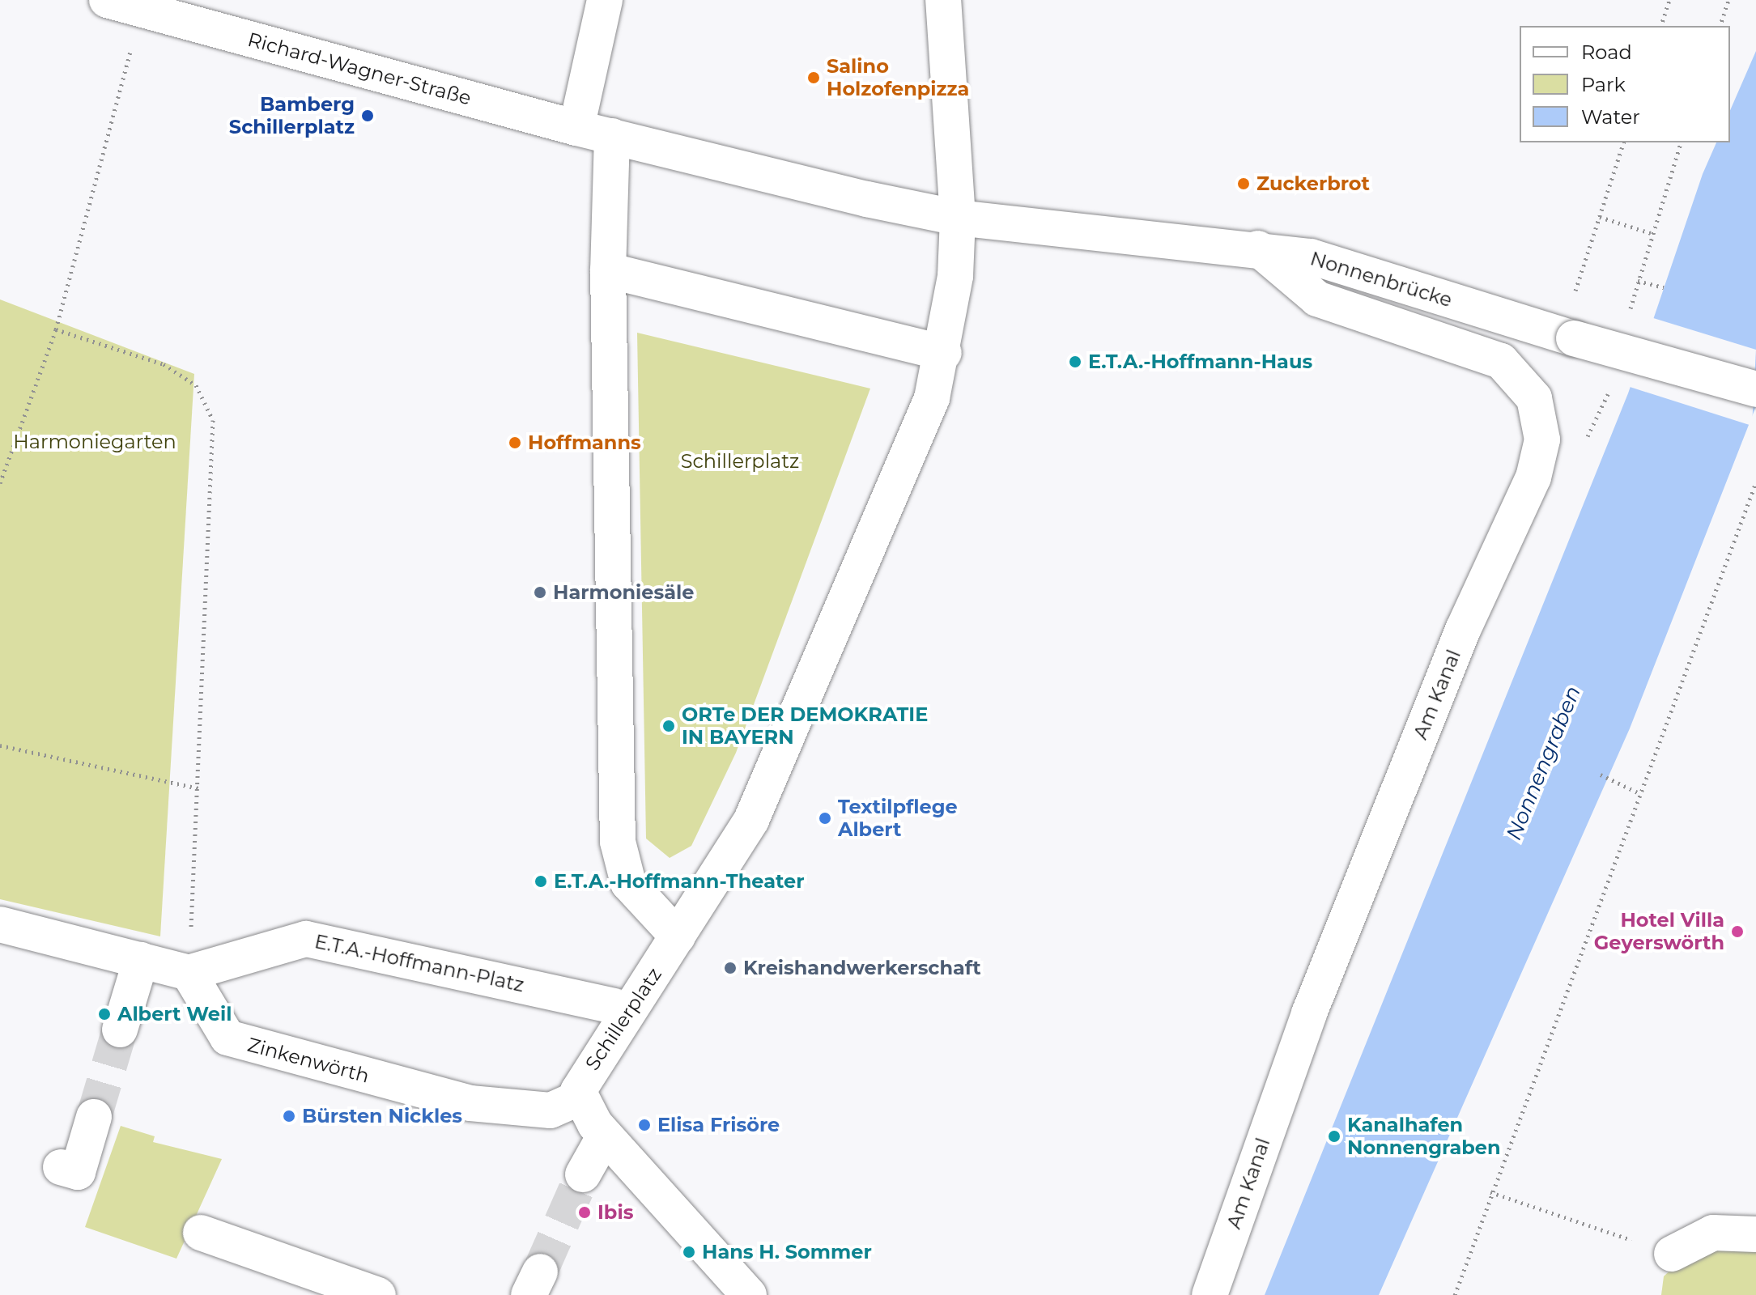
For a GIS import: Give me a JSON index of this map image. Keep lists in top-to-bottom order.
{
  "streets": {
    "street": [
      "Richard-Wagner-Straße",
      "Nonnenbrücke",
      "Am Kanal",
      "E.T.A.-Hoffmann-Platz",
      "Schillerplatz",
      "Zinkenwörth"
    ]
  },
  "crossings": [
    ["Nonnenbrücke", "Am Kanal"],
    ["Nonnenbrücke", "Schillerplatz"],
    ["E.T.A.-Hoffmann-Platz", "Zinkenwörth"],
    ["Schillerplatz", "Zinkenwörth"]
  ],
  "water": ["Nonnengraben"],
  "parks": ["Harmoniegarten", "Schillerplatz"],
  "places": [
    "Salino Holzofenpizza",
    "Bamberg Schillerplatz",
    "Zuckerbrot",
    "E.T.A.-Hoffmann-Haus",
    "Hoffmanns",
    "Harmoniesäle",
    "ORTe DER DEMOKRATIE IN BAYERN",
    "Textilpflege Albert",
    "E.T.A.-Hoffmann-Theater",
    "Hotel Villa Geyerswörth",
    "Kreishandwerkerschaft",
    "Albert Weil",
    "Bürsten Nickles",
    "Elisa Frisöre",
    "Kanalhafen Nonnengraben",
    "Ibis",
    "Hans H. Sommer"
  ],
  "legend": ["Road", "Park", "Water"]
}
